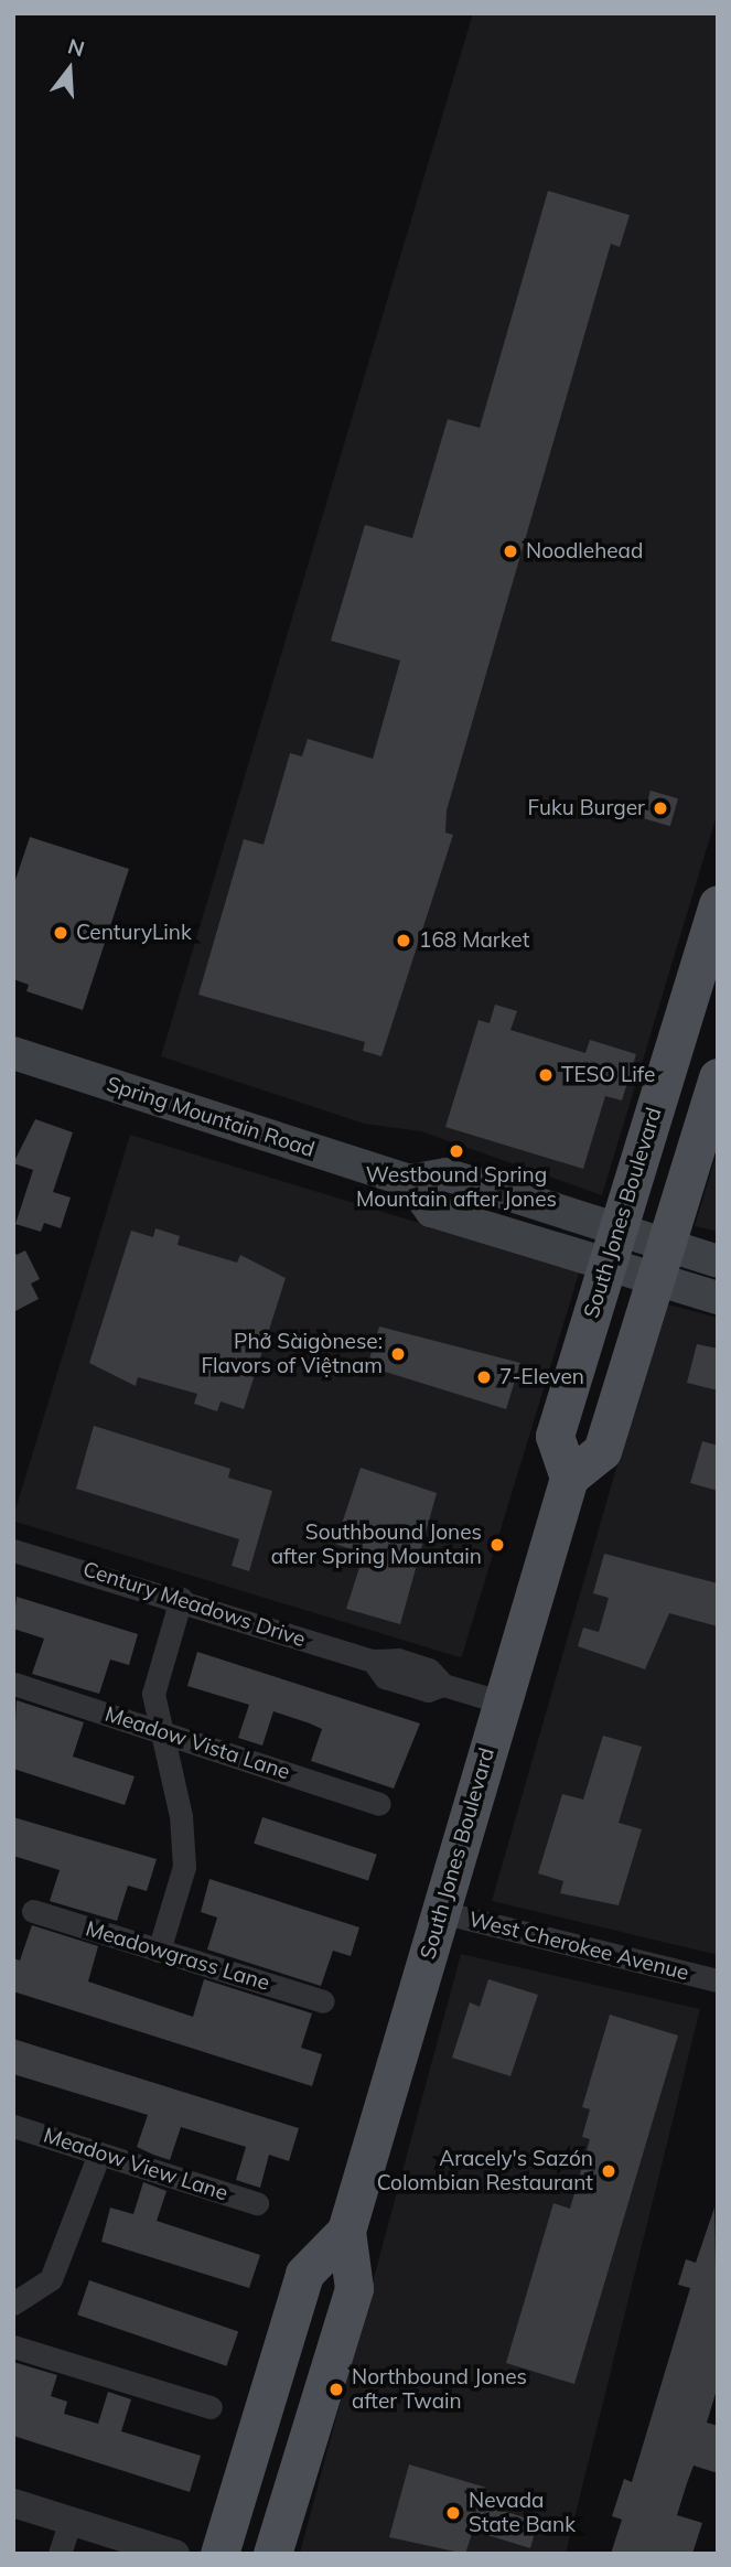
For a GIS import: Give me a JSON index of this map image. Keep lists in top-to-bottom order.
{
  "streets": {
    "main road": ["Spring Mountain Road", "South Jones Boulevard"],
    "street": [
      "Century Meadows Drive",
      "Meadow Vista Lane",
      "West Cherokee Avenue",
      "Meadowgrass Lane",
      "Meadow View Lane"
    ]
  },
  "crossings": [
    ["Spring Mountain Road", "South Jones Boulevard"],
    ["South Jones Boulevard", "Century Meadows Drive"],
    ["South Jones Boulevard", "West Cherokee Avenue"]
  ],
  "places": [
    "Noodlehead",
    "Fuku Burger",
    "CenturyLink",
    "168 Market",
    "TESO Life",
    "Westbound Spring Mountain after Jones",
    "Phở Sàigònese: Flavors of Việtnam",
    "7-Eleven",
    "Southbound Jones after Spring Mountain",
    "Aracely's Sazón Colombian Restaurant",
    "Northbound Jones after Twain",
    "Nevada State Bank"
  ],
  "north": "top"
}
